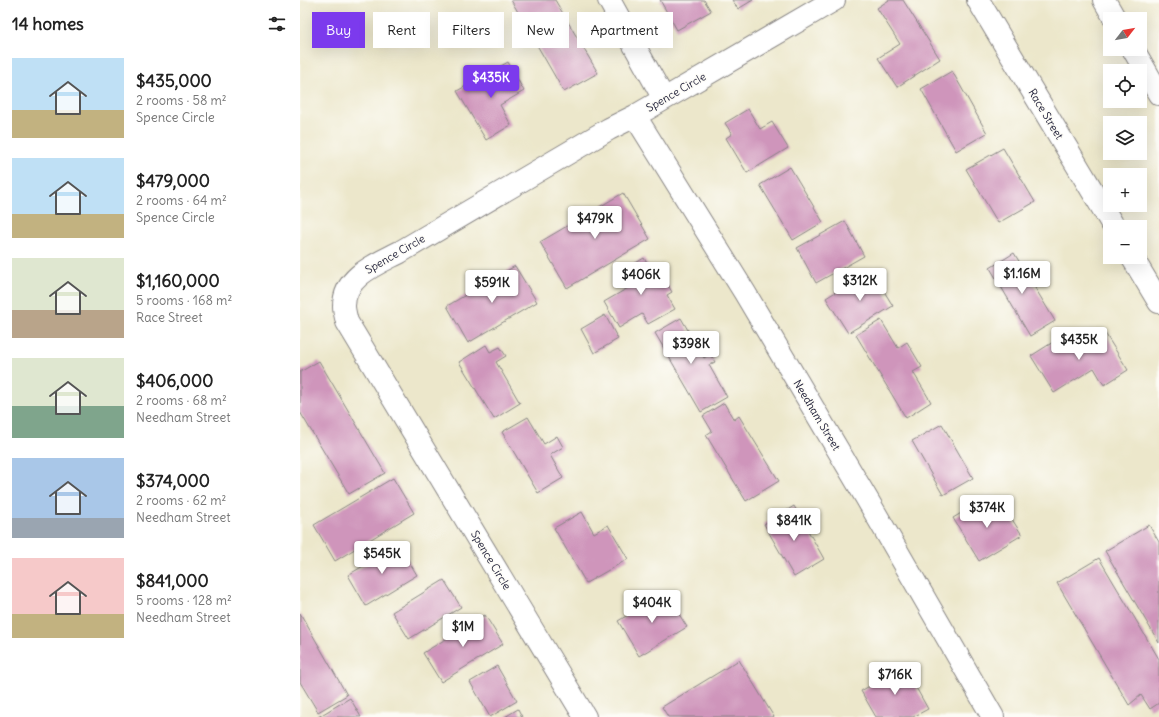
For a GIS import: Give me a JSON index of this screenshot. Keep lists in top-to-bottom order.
{
  "streets": {
    "street": ["Spence Circle", "Race Street", "Needham Street"]
  },
  "crossings": [
    ["Spence Circle", "Needham Street"]
  ],
  "north": "top right",
  "page": {
    "heading": "14 homes",
    "map_buttons": ["+", "−"],
    "chip": [
      "Buy",
      "Rent",
      "Filters",
      "New",
      "Apartment"
    ],
    "list": [
      {
        "name": "$435,000",
        "note": "2 rooms · 58 m² · Spence Circle"
      },
      {
        "name": "$479,000",
        "note": "2 rooms · 64 m² · Spence Circle"
      },
      {
        "name": "$1,160,000",
        "note": "5 rooms · 168 m² · Race Street"
      },
      {
        "name": "$406,000",
        "note": "2 rooms · 68 m² · Needham Street"
      },
      {
        "name": "$374,000",
        "note": "2 rooms · 62 m² · Needham Street"
      },
      {
        "name": "$841,000",
        "note": "5 rooms · 128 m² · Needham Street"
      }
    ],
    "price": [
      "$435K",
      "$479K",
      "$1.16M",
      "$406K",
      "$312K",
      "$591K",
      "$435K",
      "$398K",
      "$374K",
      "$841K",
      "$545K",
      "$404K",
      "$1M",
      "$716K"
    ]
  }
}
